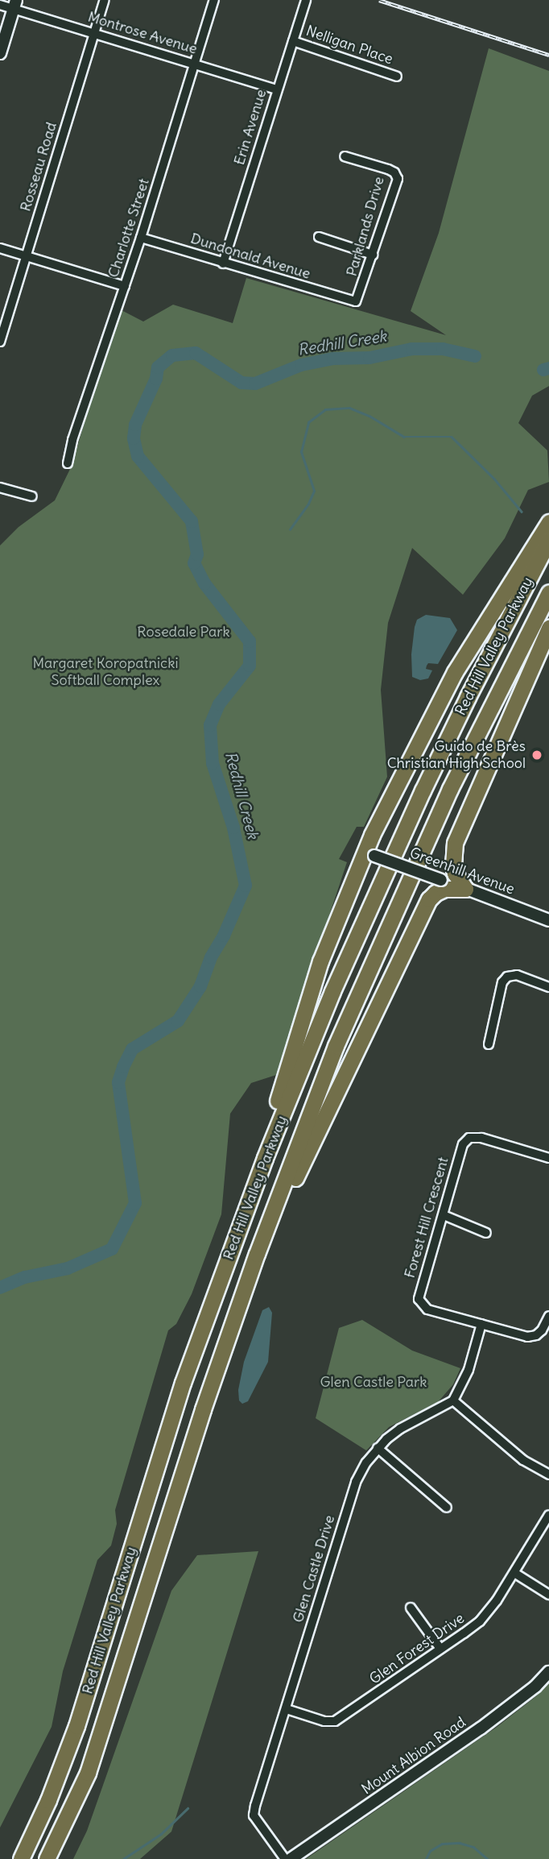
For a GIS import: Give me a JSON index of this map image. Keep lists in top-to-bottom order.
{
  "streets": {
    "highway": ["Red Hill Valley Parkway"],
    "street": [
      "Montrose Avenue",
      "Nelligan Place",
      "Erin Avenue",
      "Rosseau Road",
      "Parklands Drive",
      "Charlotte Street",
      "Dundonald Avenue",
      "Greenhill Avenue",
      "Forest Hill Crescent",
      "Glen Castle Drive",
      "Glen Forest Drive",
      "Mount Albion Road"
    ]
  },
  "crossings": [
    ["Montrose Avenue", "Erin Avenue"],
    ["Montrose Avenue", "Rosseau Road"],
    ["Montrose Avenue", "Charlotte Street"],
    ["Nelligan Place", "Erin Avenue"],
    ["Erin Avenue", "Dundonald Avenue"],
    ["Parklands Drive", "Dundonald Avenue"],
    ["Charlotte Street", "Dundonald Avenue"],
    ["Glen Castle Drive", "Glen Forest Drive"]
  ],
  "water": ["Redhill Creek"],
  "parks": ["Rosedale Park", "Margaret Koropatnicki Softball Complex", "Glen Castle Park"],
  "places": ["Guido de Brès Christian High School"]
}
